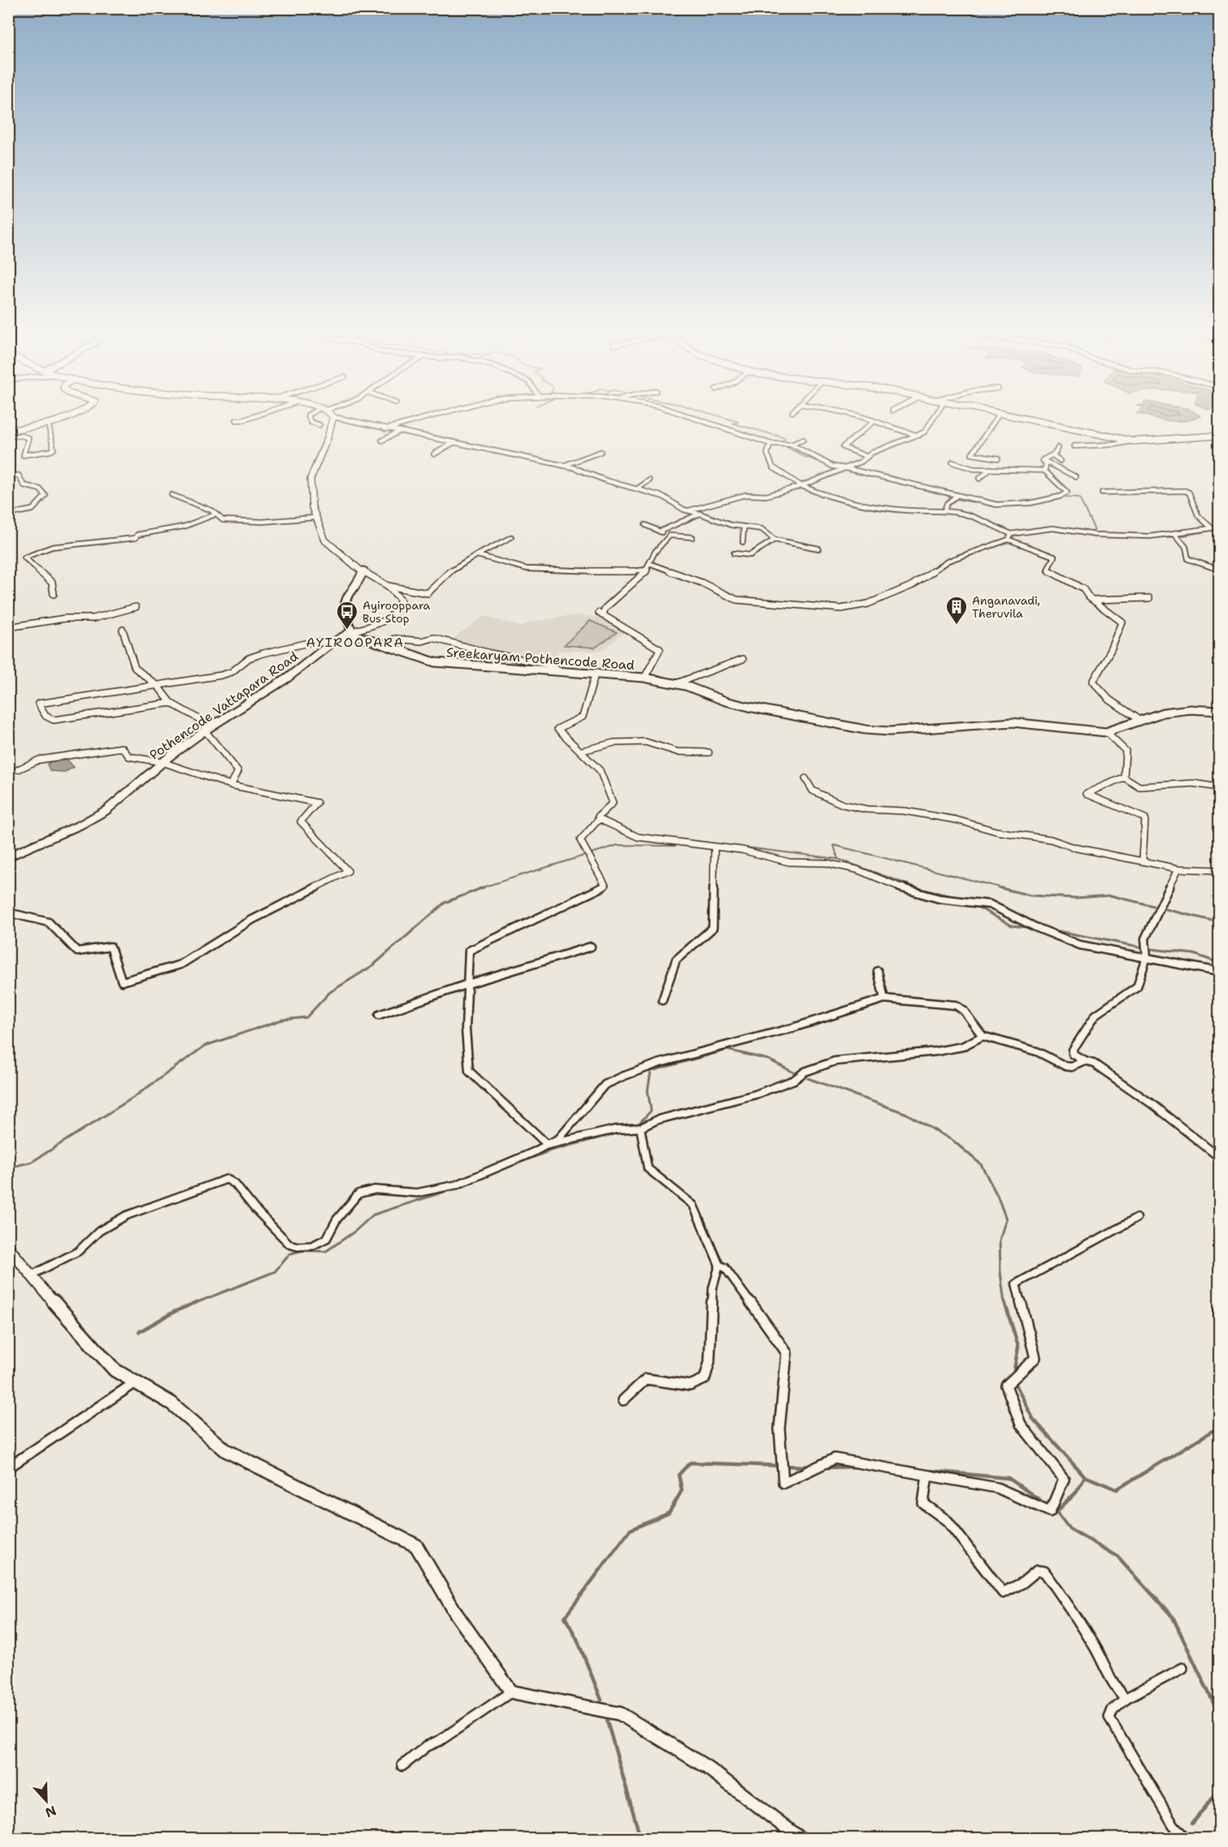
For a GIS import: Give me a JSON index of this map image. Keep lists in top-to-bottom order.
{
  "streets": {
    "main road": ["Sreekaryam Pothencode Road", "Pothencode Vattapara Road"]
  },
  "crossings": [
    ["Sreekaryam Pothencode Road", "Pothencode Vattapara Road"]
  ],
  "districts": ["AYIROOPARA"],
  "places": {
    "building": ["Anganavadi, Theruvila"],
    "bus stop": ["Ayirooppara Bus Stop"]
  },
  "north": "bottom"
}
